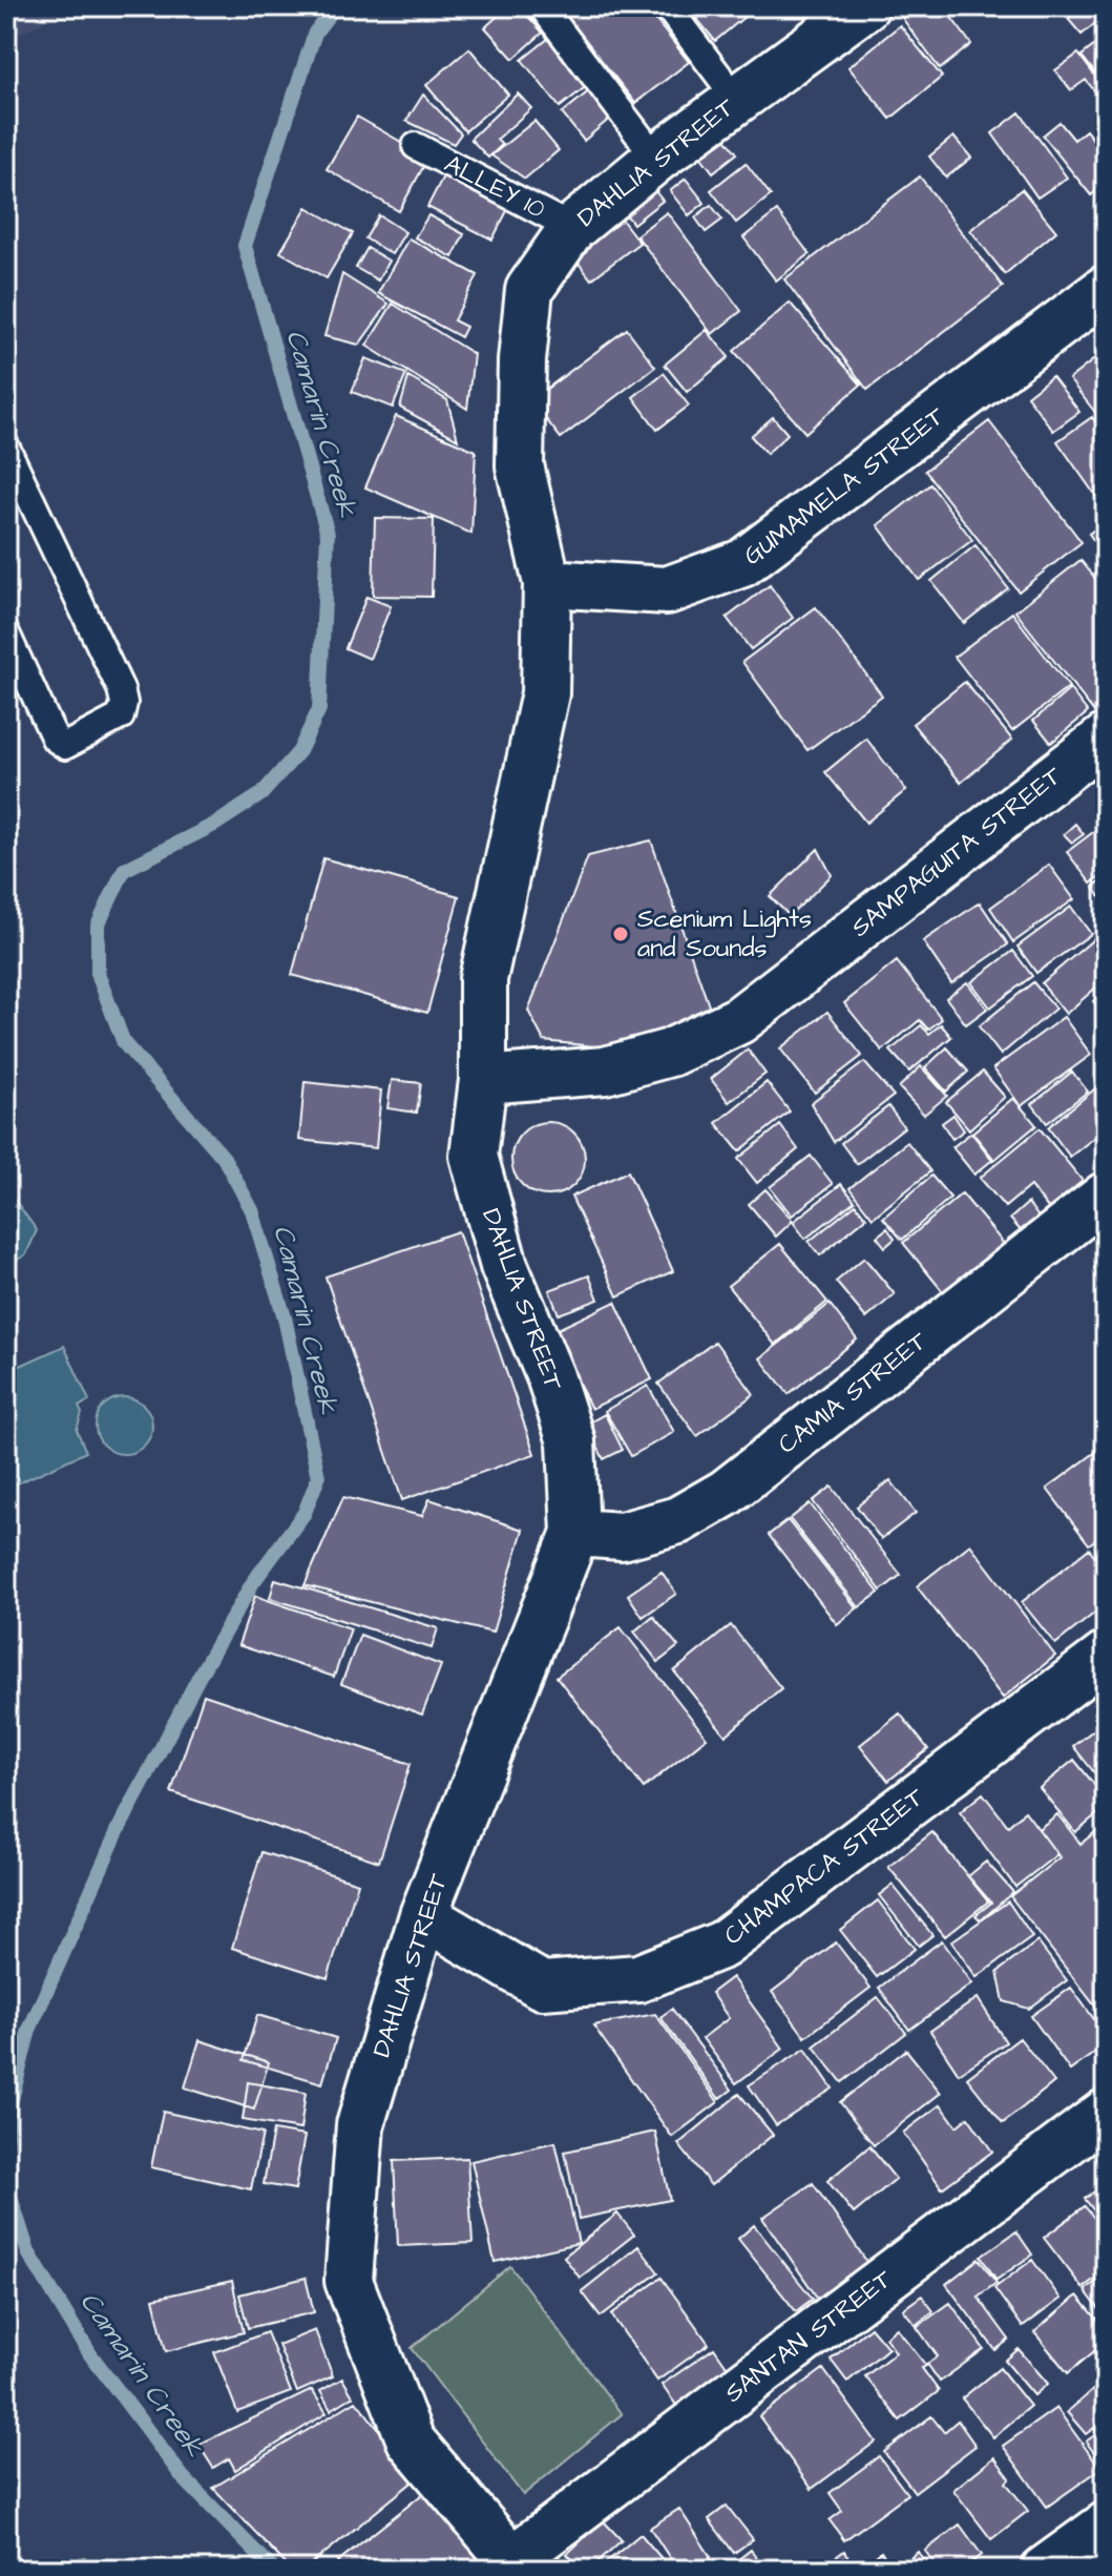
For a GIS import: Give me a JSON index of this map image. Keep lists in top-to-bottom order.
{
  "streets": {
    "street": [
      "DAHLIA STREET",
      "GUMAMELA STREET",
      "SAMPAGUITA STREET",
      "CAMIA STREET",
      "CHAMPACA STREET",
      "SANTAN STREET"
    ],
    "lane": ["ALLEY 10"]
  },
  "crossings": [
    ["DAHLIA STREET", "ALLEY 10"],
    ["DAHLIA STREET", "GUMAMELA STREET"],
    ["DAHLIA STREET", "SAMPAGUITA STREET"],
    ["DAHLIA STREET", "CAMIA STREET"],
    ["DAHLIA STREET", "CHAMPACA STREET"],
    ["DAHLIA STREET", "SANTAN STREET"]
  ],
  "water": ["Camarin Creek"],
  "places": ["Scenium Lights and Sounds"]
}
